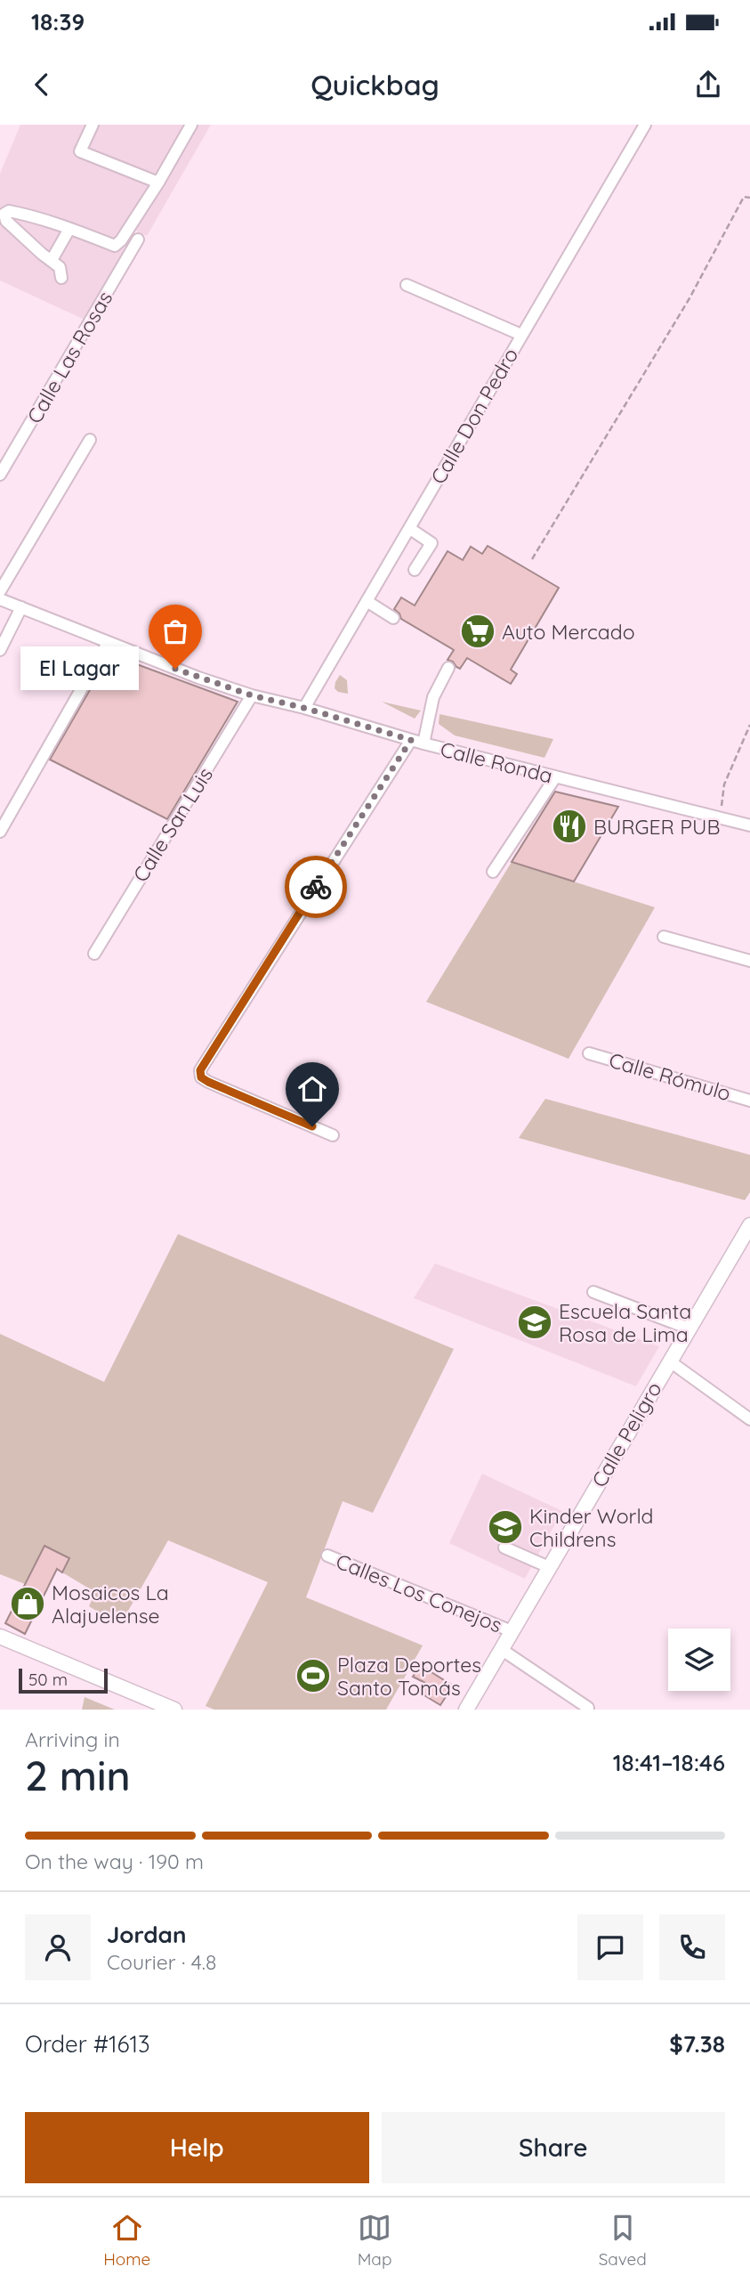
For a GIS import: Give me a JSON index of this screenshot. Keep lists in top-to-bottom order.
{
  "streets": {
    "main road": ["Calle Peligro"],
    "street": [
      "Calle Las Rosas",
      "Calle Don Pedro",
      "Calle Ronda",
      "Calle San Luis",
      "Calle Rómulo",
      "Calles Los Conejos"
    ]
  },
  "crossings": [
    ["Calle Don Pedro", "Calle Ronda"],
    ["Calle Ronda", "Calle San Luis"],
    ["Calle Peligro", "Calles Los Conejos"]
  ],
  "places": {
    "supermarket": ["Auto Mercado"],
    "other": ["El Lagar"],
    "restaurant": ["BURGER PUB"],
    "school or university": ["Escuela Santa Rosa de Lima", "Kinder World Childrens"],
    "shop": ["Mosaicos La Alajuelense"],
    "sports": ["Plaza Deportes Santo Tomás"]
  },
  "scale_bar": "50 m",
  "page": {
    "status": "18:39",
    "header": "Quickbag",
    "bubble": "El Lagar",
    "scale": "50 m",
    "heading": ["2 min", "Arriving in", "18:41–18:46"],
    "panel": [
      "Jordan",
      "Courier · 4.8",
      "Order #1613",
      "$7.38"
    ],
    "bar": "On the way · 190 m",
    "buttons": ["Help", "Share"],
    "tabs": ["Home", "Map", "Saved"]
  }
}
